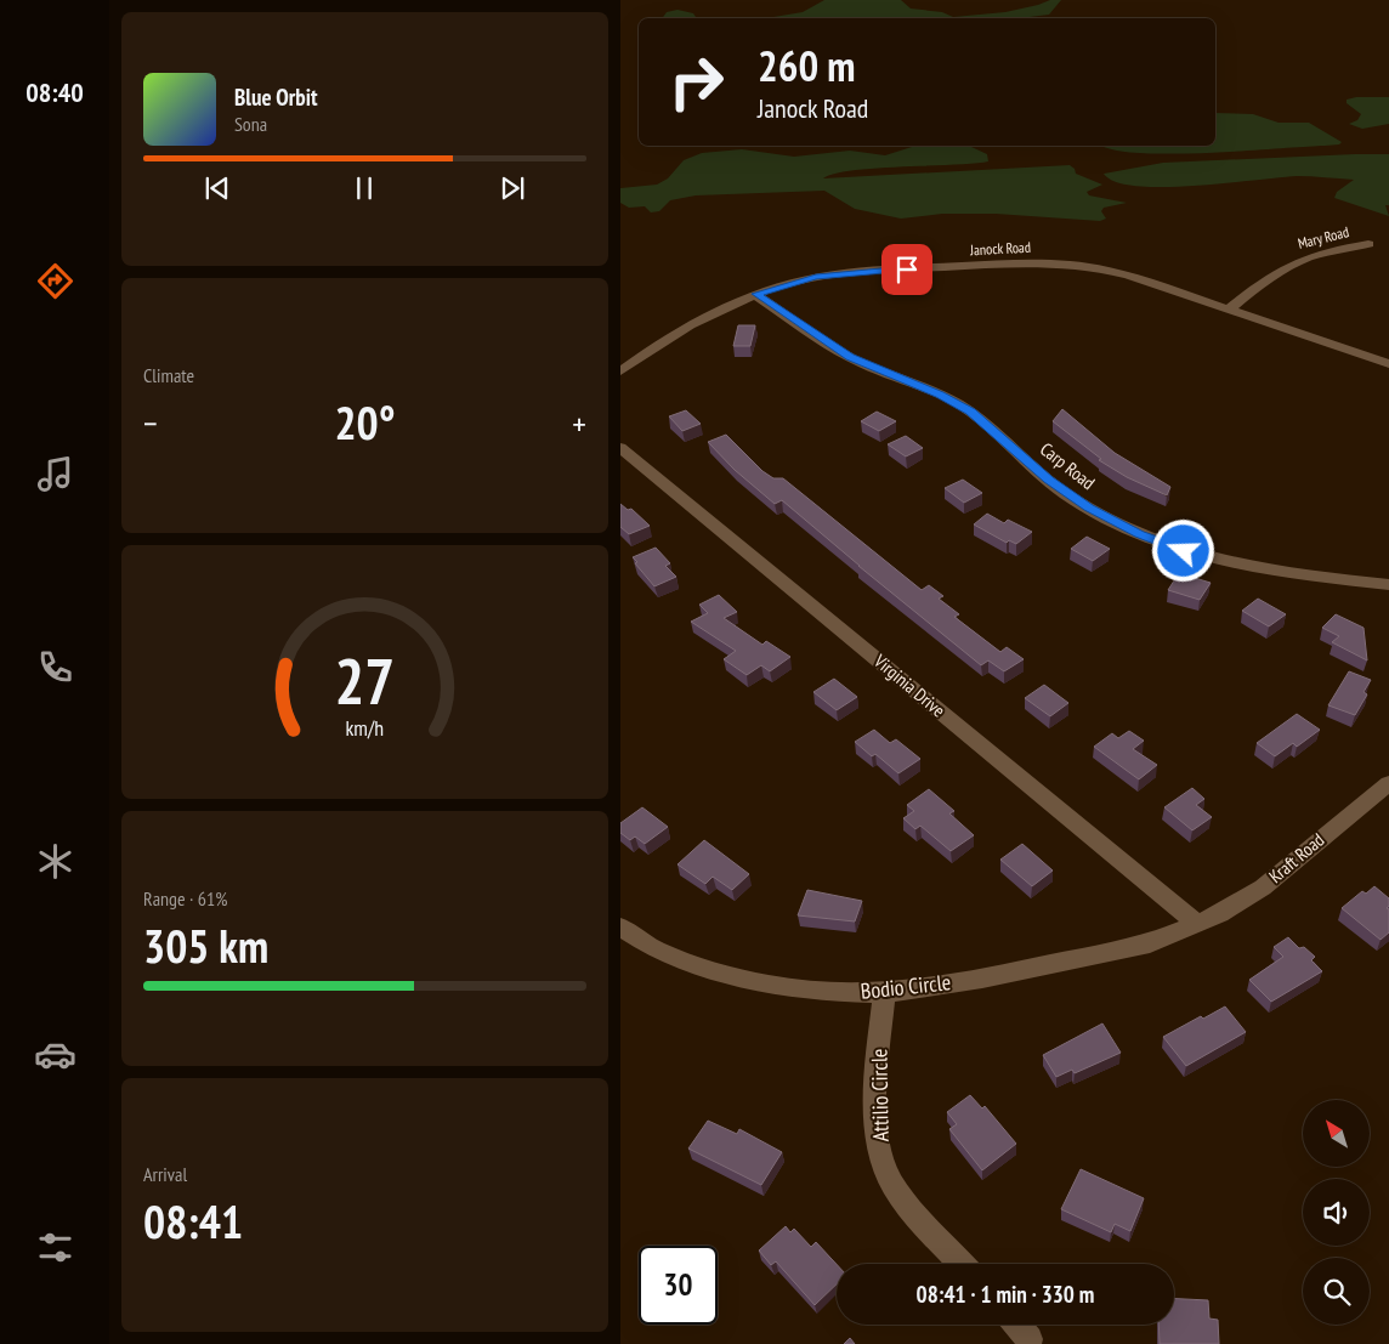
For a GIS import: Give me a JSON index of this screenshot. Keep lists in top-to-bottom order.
{
  "streets": {
    "street": [
      "Mary Road",
      "Janock Road",
      "Carp Road",
      "Virginia Drive",
      "Kraft Road",
      "Bodio Circle",
      "Attilio Circle"
    ]
  },
  "crossings": [
    ["Mary Road", "Janock Road"],
    ["Janock Road", "Carp Road"],
    ["Virginia Drive", "Kraft Road"],
    ["Virginia Drive", "Bodio Circle"],
    ["Kraft Road", "Bodio Circle"],
    ["Bodio Circle", "Attilio Circle"]
  ],
  "north": "top left",
  "page": {
    "tabs": "08:40",
    "turn": ["260 m", "Janock Road"],
    "song": ["Blue Orbit", "Sona"],
    "tile": [
      "Climate",
      ["Range · 61%", "305 km"],
      ["Arrival", "08:41"]
    ],
    "heat": ["−", "20°", "+"],
    "limit": "30",
    "trip": "08:41 · 1 min · 330 m",
    "gauge": ["27", "km/h"]
  }
}
